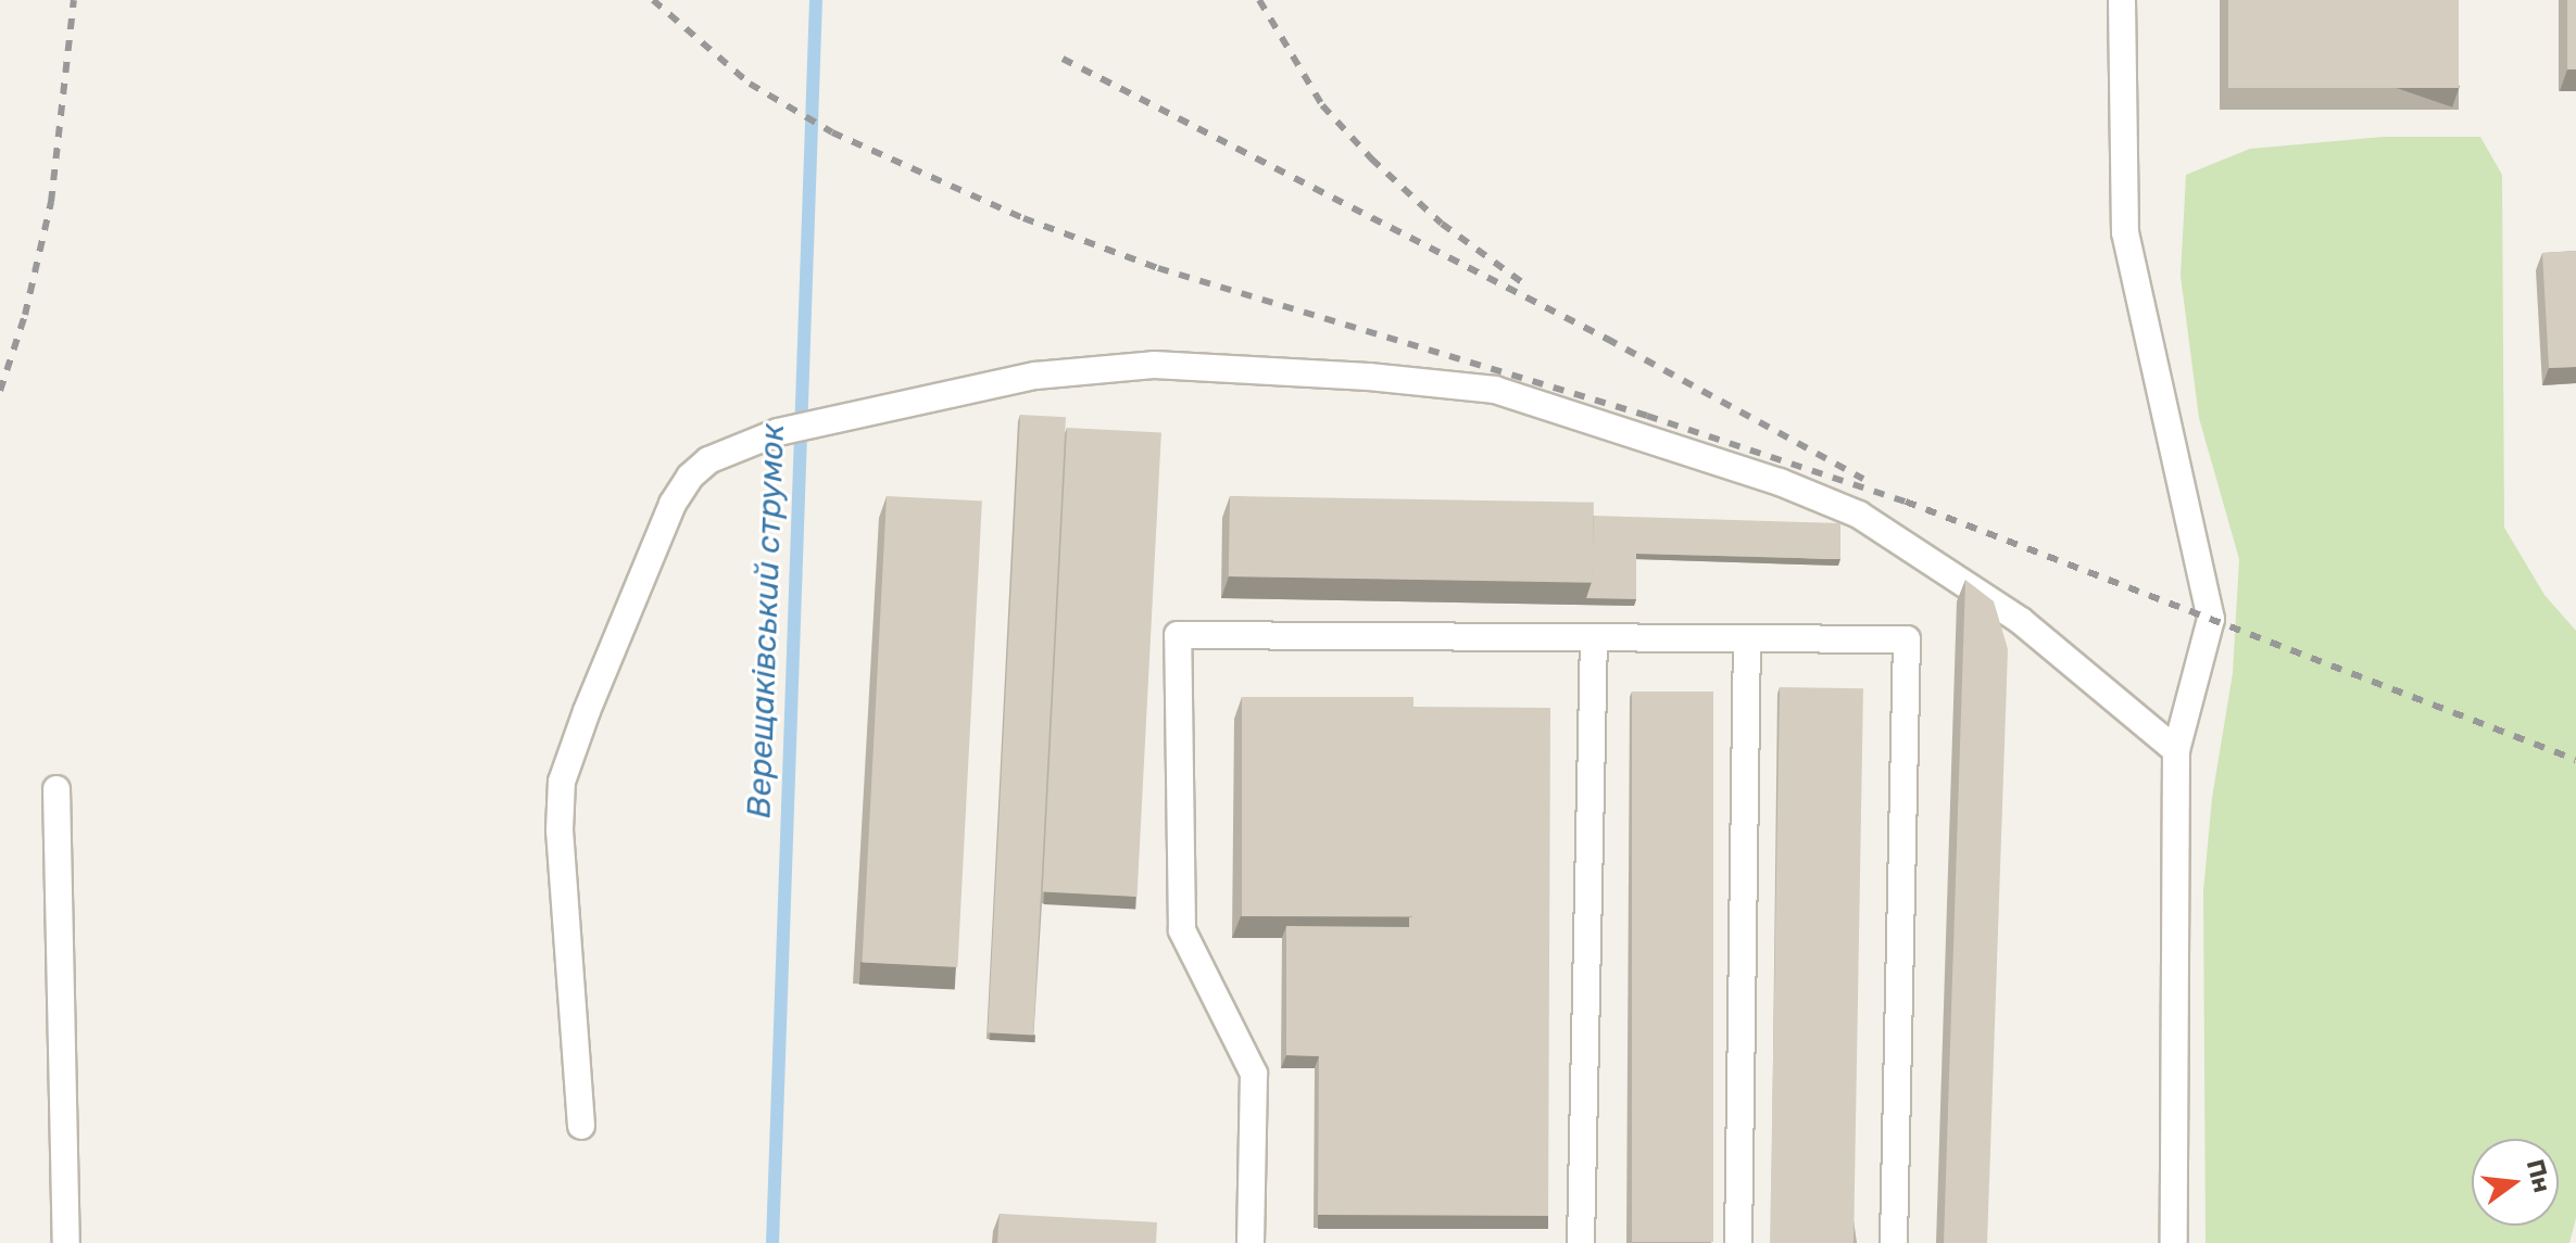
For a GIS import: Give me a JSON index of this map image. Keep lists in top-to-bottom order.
{
  "water": ["Верещаківський струмок"],
  "north": "right"
}
